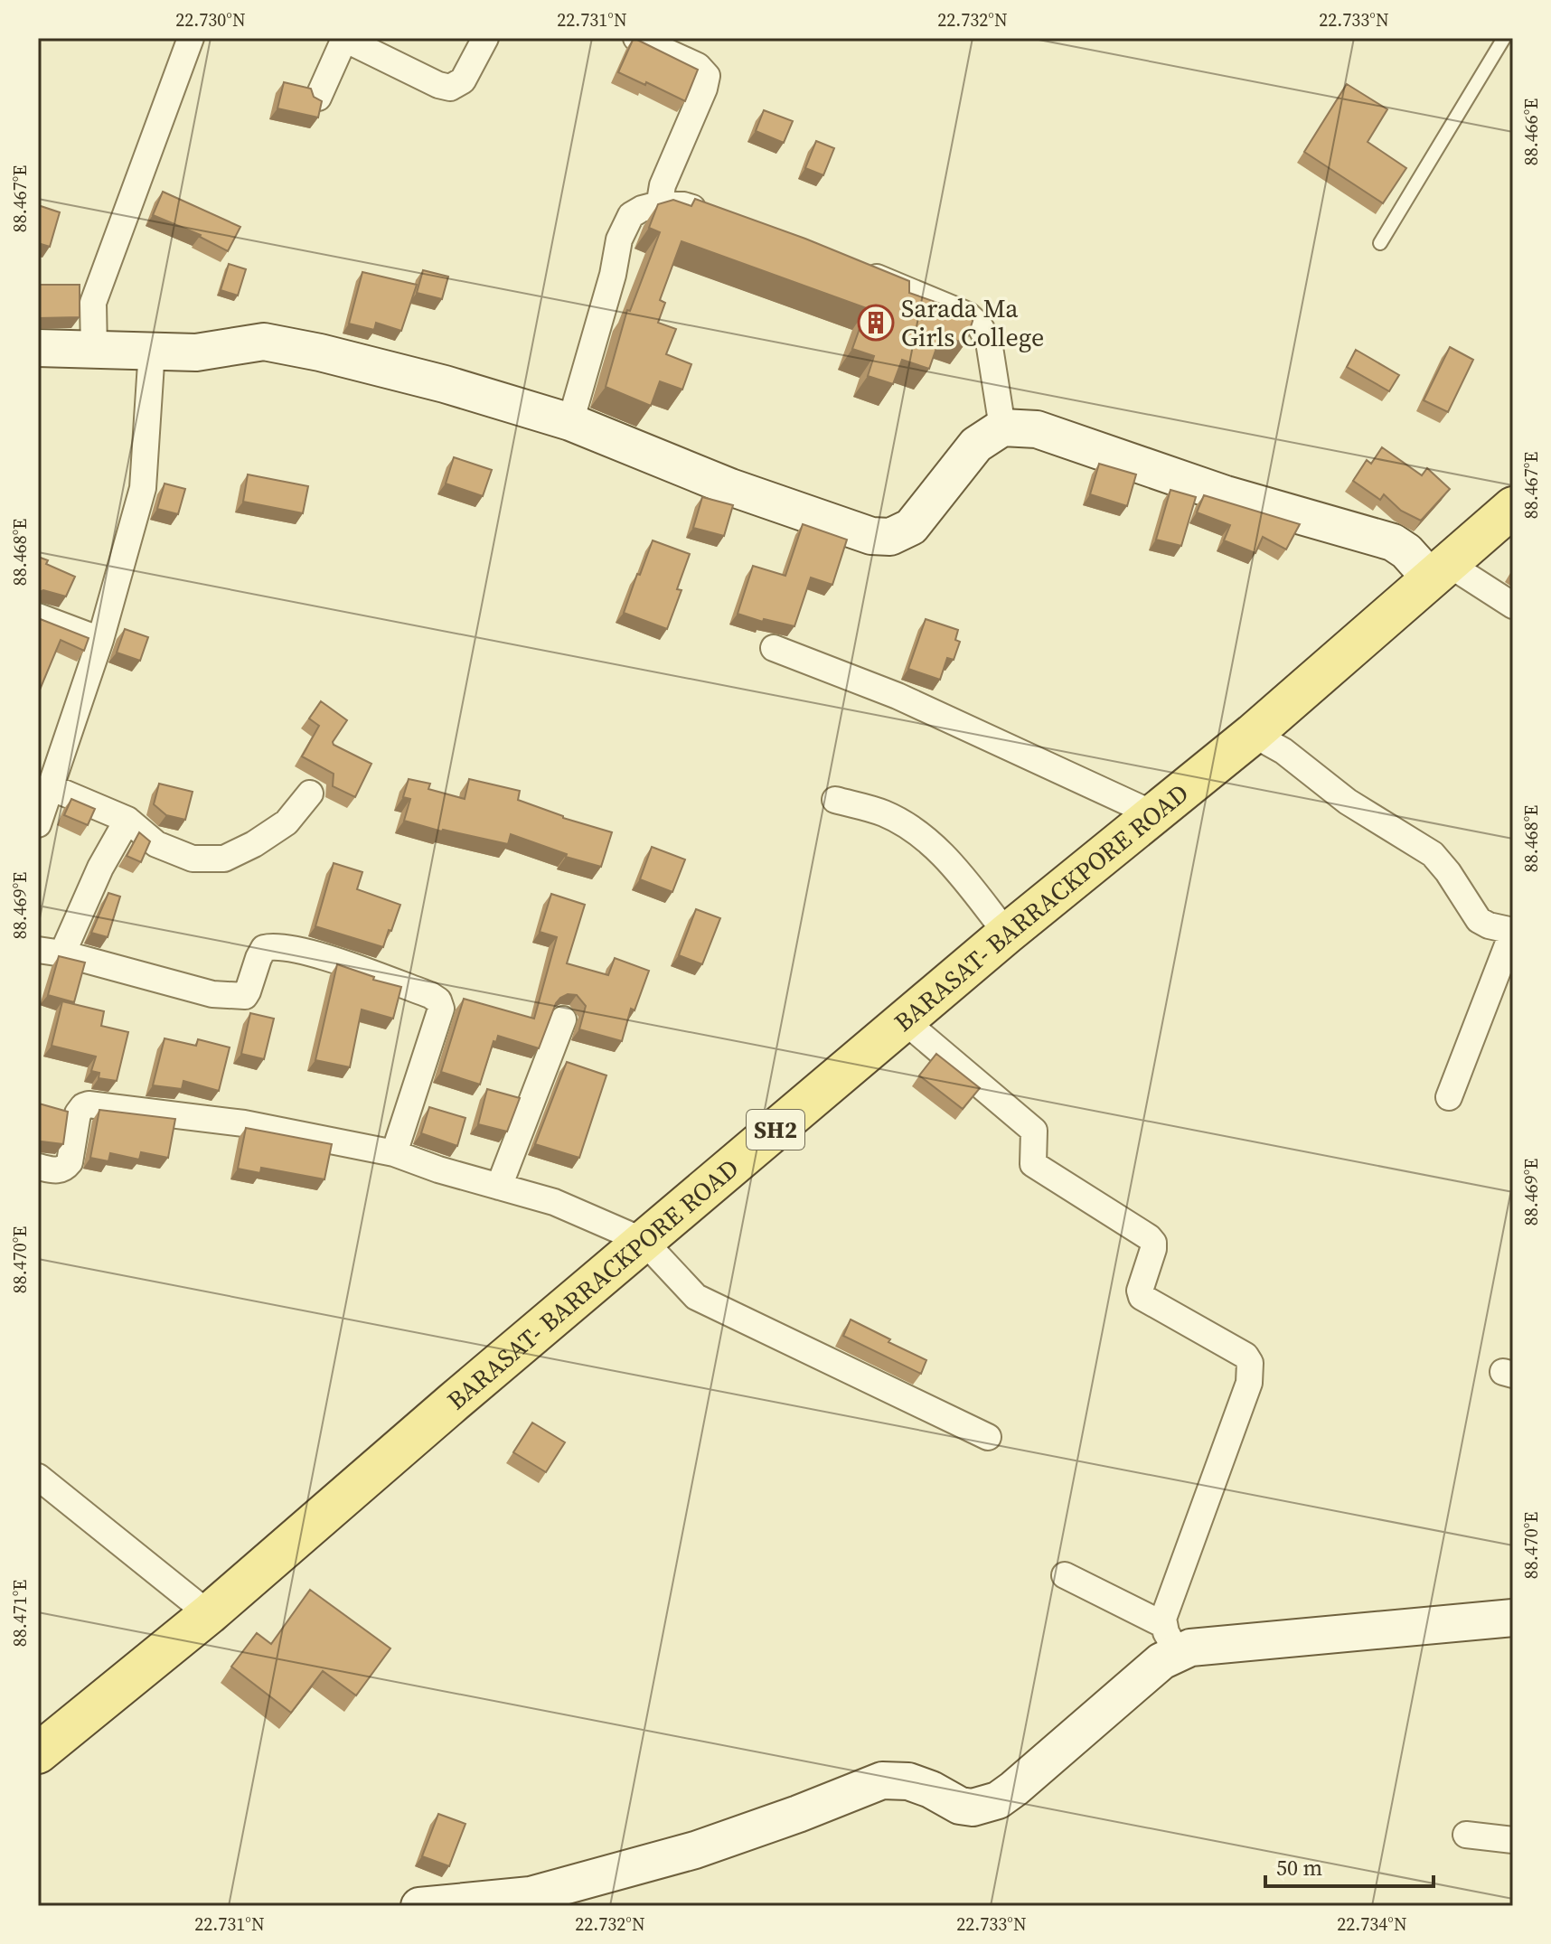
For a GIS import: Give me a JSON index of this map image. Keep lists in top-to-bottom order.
{
  "streets": {
    "main road": ["BARASAT- BARRACKPORE ROAD", "SH2"]
  },
  "places": {
    "building": ["Sarada Ma Girls College"]
  },
  "scale_bar": "50 m",
  "coordinates": [
    "22.730°N",
    "22.731°N",
    "22.732°N",
    "22.733°N",
    "88.466°E",
    "88.467°E",
    "88.468°E",
    "88.469°E",
    "88.470°E",
    "88.471°E",
    "22.734°N"
  ]
}
